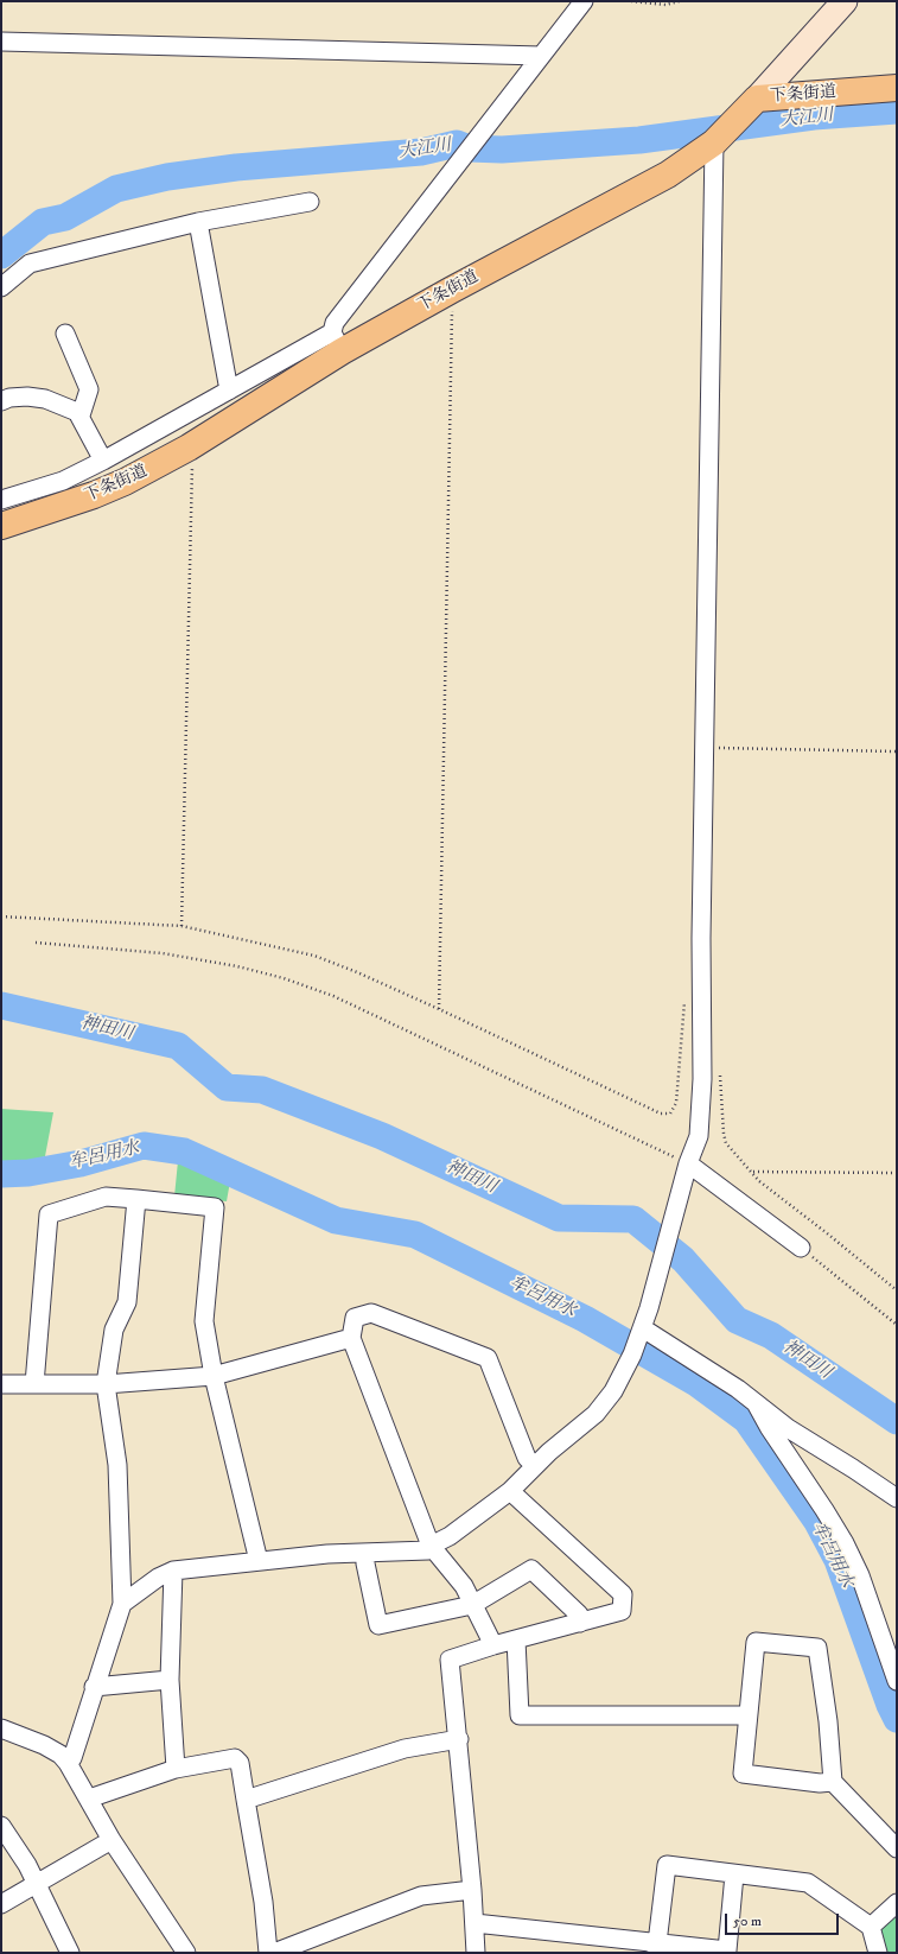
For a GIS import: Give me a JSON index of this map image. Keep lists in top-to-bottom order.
{
  "streets": {
    "main road": ["下条街道"]
  },
  "water": ["大江川", "神田川", "牟呂用水"],
  "scale_bar": "50 m"
}
